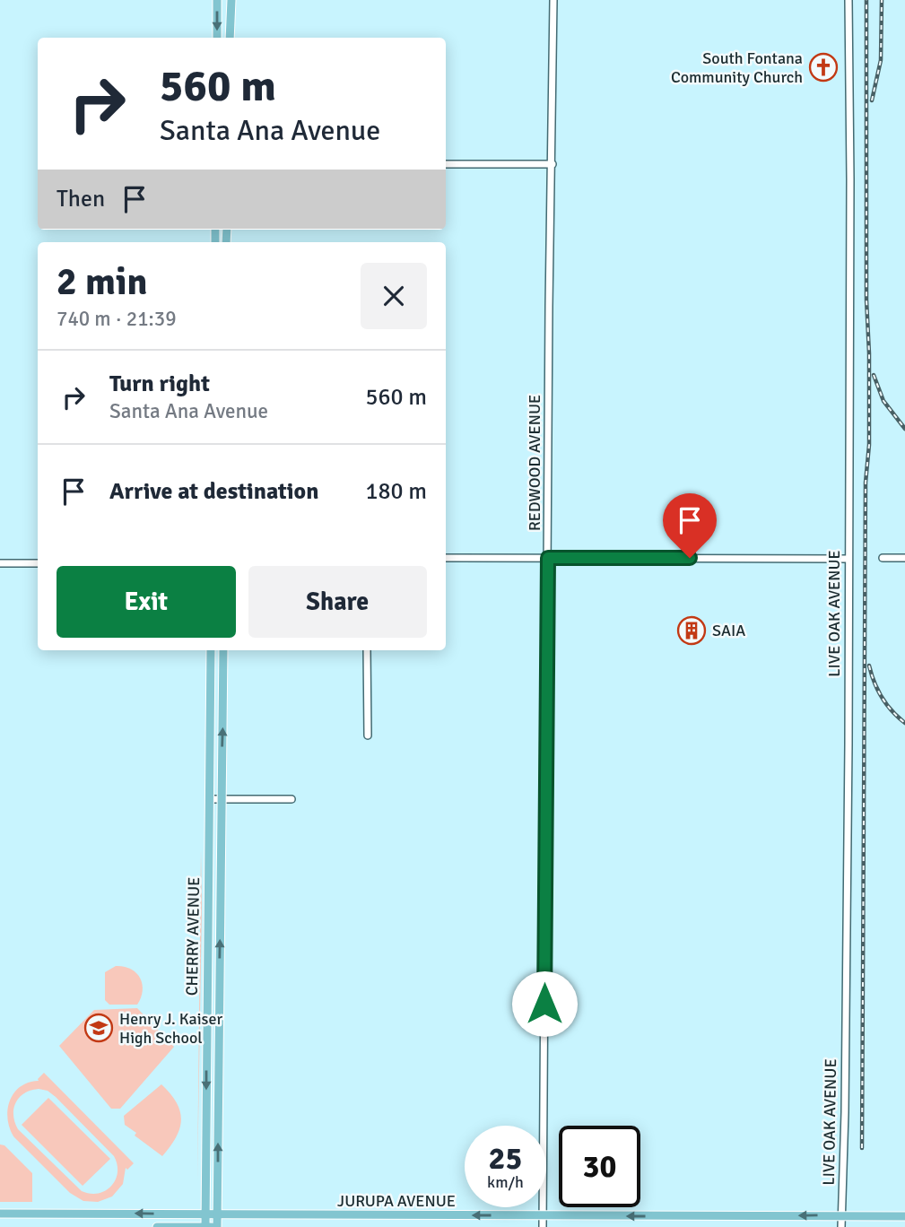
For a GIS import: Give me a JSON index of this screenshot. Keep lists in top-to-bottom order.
{
  "streets": {
    "main road": ["CHERRY AVENUE", "JURUPA AVENUE"],
    "street": ["REDWOOD AVENUE", "LIVE OAK AVENUE"]
  },
  "crossings": [
    ["REDWOOD AVENUE", "JURUPA AVENUE"],
    ["LIVE OAK AVENUE", "JURUPA AVENUE"],
    ["CHERRY AVENUE", "JURUPA AVENUE"]
  ],
  "one_way": ["JURUPA AVENUE"],
  "places": {
    "church": ["South Fontana Community Church"],
    "building": ["SAIA"],
    "school or university": ["Henry J. Kaiser High School"]
  },
  "page": {
    "turn": ["560 m", "Santa Ana Avenue"],
    "then": "Then",
    "heading": ["2 min", "740 m · 21:39"],
    "list": [
      {
        "name": "Turn right",
        "note": "Santa Ana Avenue",
        "value": "560 m"
      },
      {
        "name": "Arrive at destination",
        "value": "180 m"
      }
    ],
    "buttons": ["Exit", "Share"],
    "speed": "25 km/h",
    "limit": "30"
  }
}
